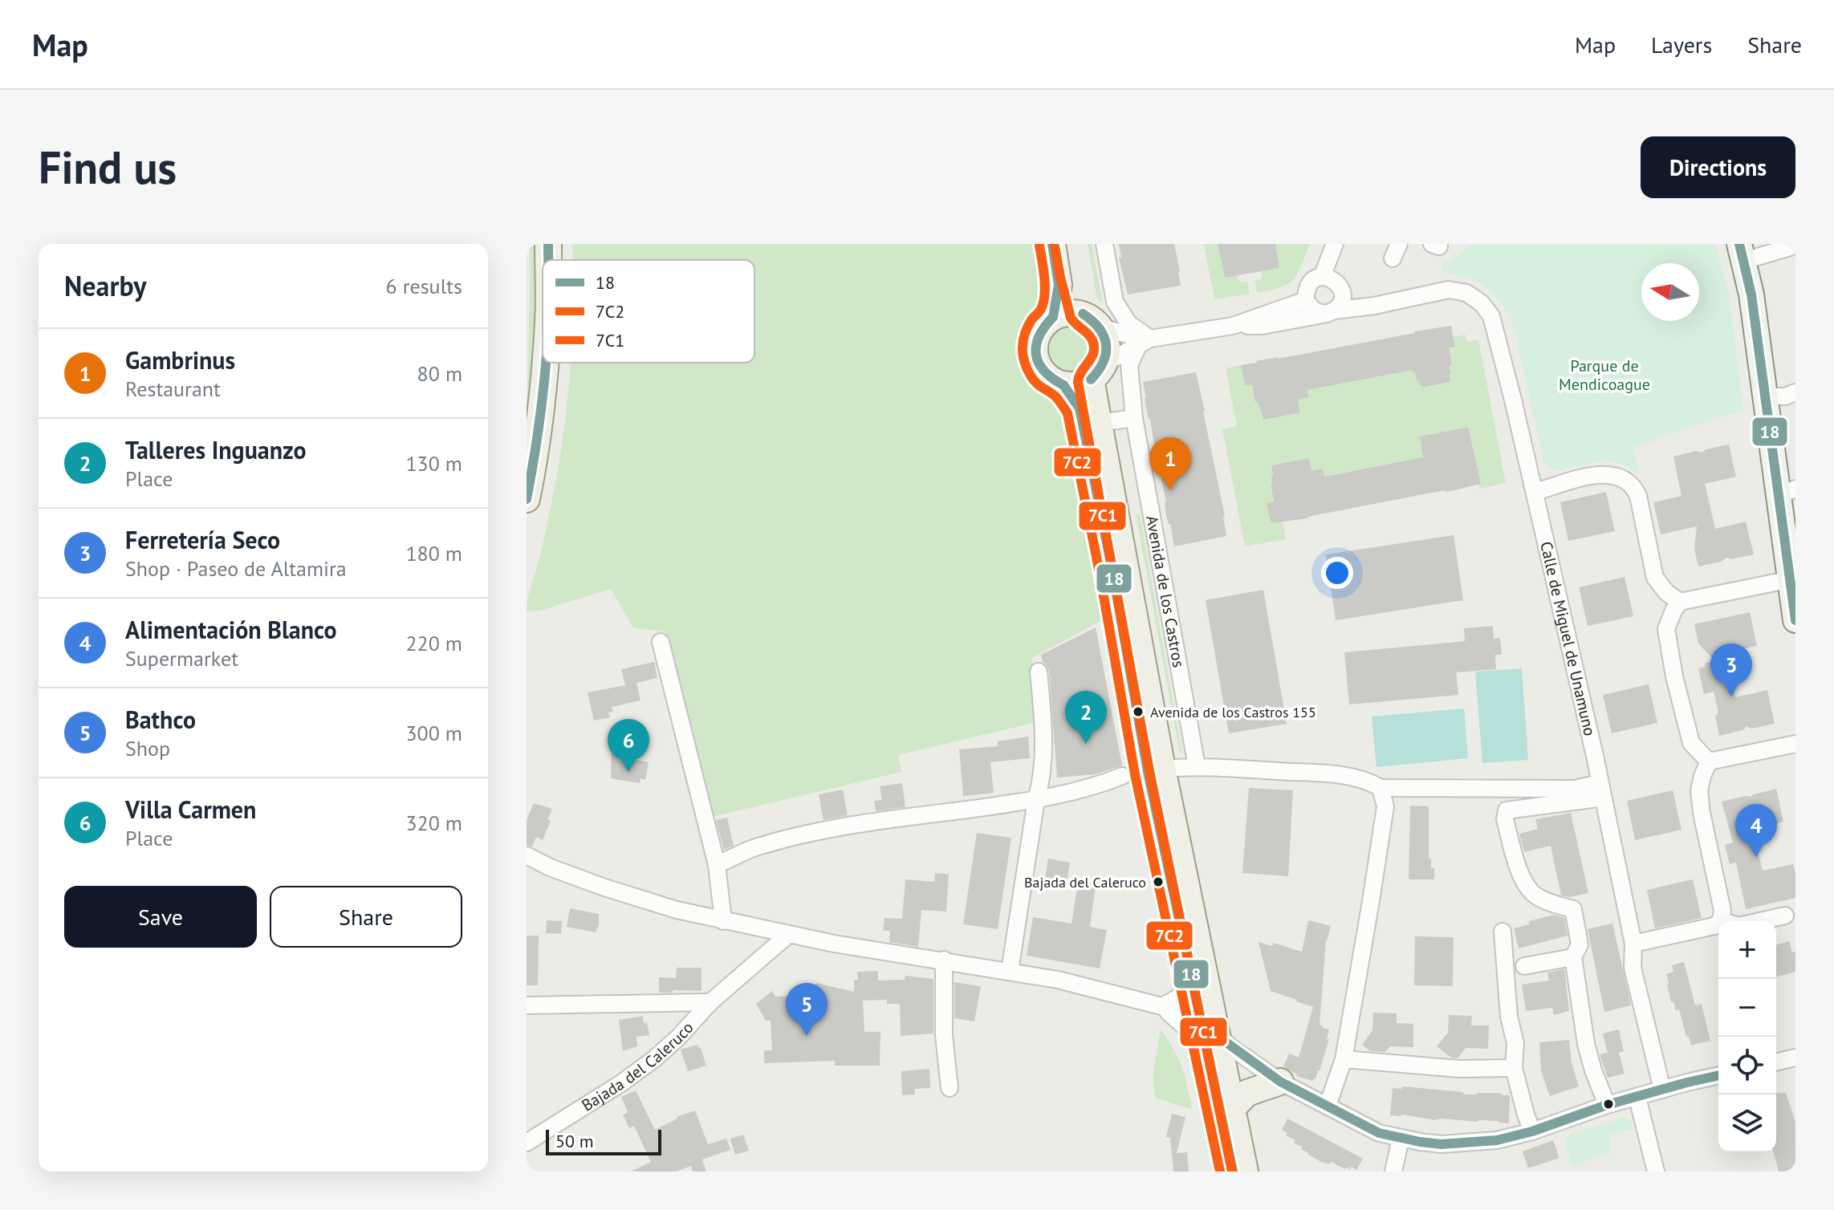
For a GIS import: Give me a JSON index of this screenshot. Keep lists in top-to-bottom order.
{
  "streets": {
    "main road": ["Avenida de los Castros"],
    "street": ["Calle de Miguel de Unamuno", "Bajada del Caleruco"]
  },
  "crossings": [
    ["Avenida de los Castros", "Calle de Miguel de Unamuno"]
  ],
  "parks": ["Parque de Mendicoague"],
  "places": ["Avenida de los Castros 155", "Bajada del Caleruco"],
  "lines": ["transit line 18", "transit line 7C2", "transit line 7C1"],
  "legend": ["18", "7C2", "7C1"],
  "scale_bar": "50 m",
  "north": "left",
  "page": {
    "header": "Map",
    "nav": ["Map", "Layers", "Share"],
    "buttons": [
      "Directions",
      ["Save", "Share"]
    ],
    "title": "Find us",
    "heading": ["Nearby", "6 results"],
    "list": [
      {
        "mark": "1",
        "name": "Gambrinus",
        "note": "Restaurant",
        "value": "80 m"
      },
      {
        "mark": "2",
        "name": "Talleres Inguanzo",
        "note": "Place",
        "value": "130 m"
      },
      {
        "mark": "3",
        "name": "Ferretería Seco",
        "note": "Shop · Paseo de Altamira",
        "value": "180 m"
      },
      {
        "mark": "4",
        "name": "Alimentación Blanco",
        "note": "Supermarket",
        "value": "220 m"
      },
      {
        "mark": "5",
        "name": "Bathco",
        "note": "Shop",
        "value": "300 m"
      },
      {
        "mark": "6",
        "name": "Villa Carmen",
        "note": "Place",
        "value": "320 m"
      }
    ],
    "pins": [
      "1",
      "3",
      "2",
      "6",
      "4",
      "5"
    ],
    "map_buttons": ["+", "−"],
    "scale": "50 m"
  }
}
